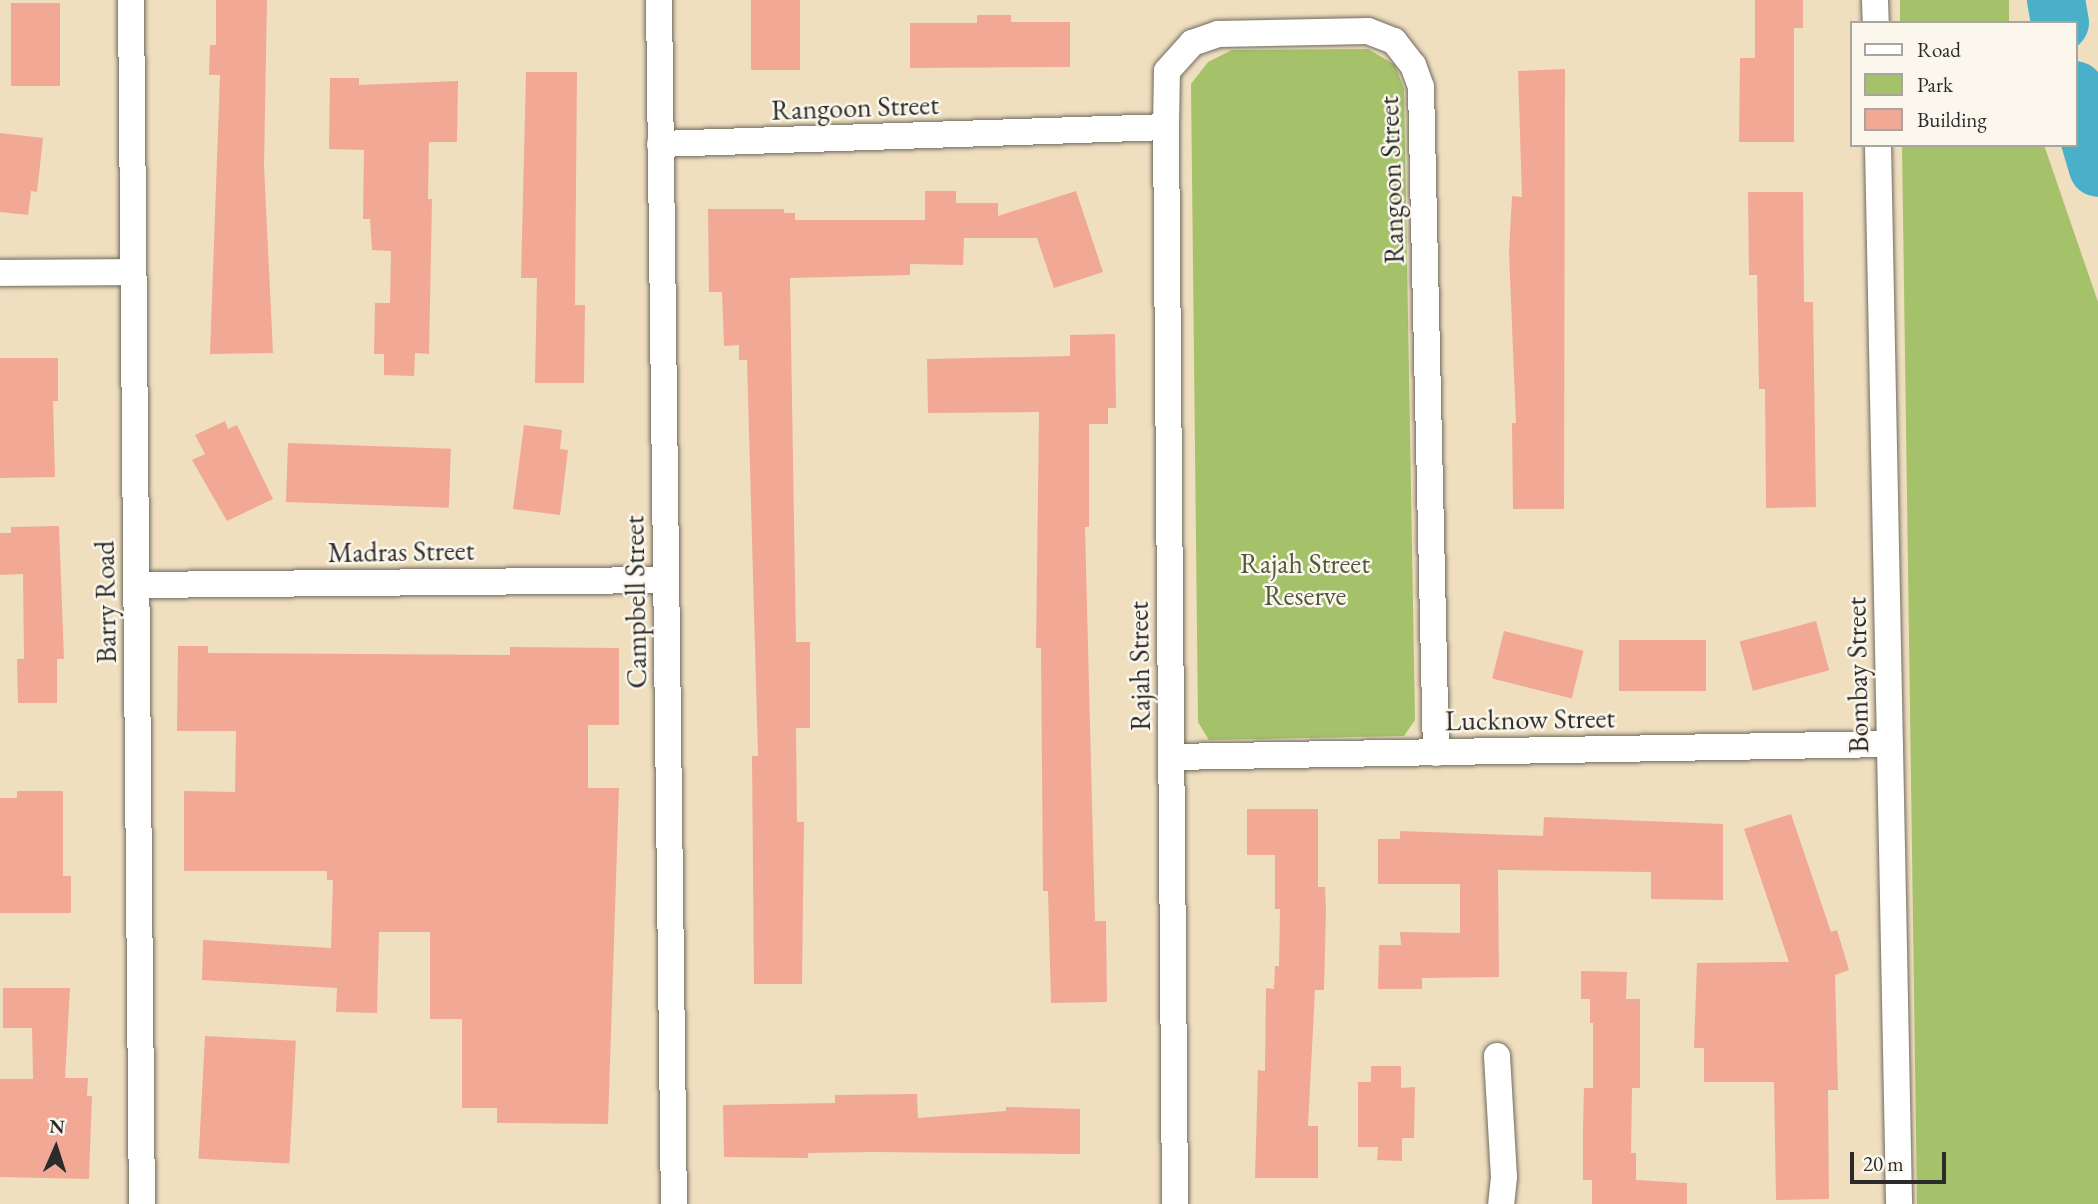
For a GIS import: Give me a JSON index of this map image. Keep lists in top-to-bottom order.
{
  "streets": {
    "street": [
      "Rangoon Street",
      "Madras Street",
      "Barry Road",
      "Campbell Street",
      "Rajah Street",
      "Bombay Street",
      "Lucknow Street"
    ]
  },
  "crossings": [
    ["Rangoon Street", "Campbell Street"],
    ["Rangoon Street", "Rajah Street"],
    ["Rangoon Street", "Lucknow Street"],
    ["Madras Street", "Barry Road"],
    ["Madras Street", "Campbell Street"],
    ["Rajah Street", "Lucknow Street"],
    ["Bombay Street", "Lucknow Street"]
  ],
  "parks": ["Rajah Street Reserve"],
  "legend": ["Road", "Park", "Building"],
  "scale_bar": "20 m",
  "north": "top"
}
